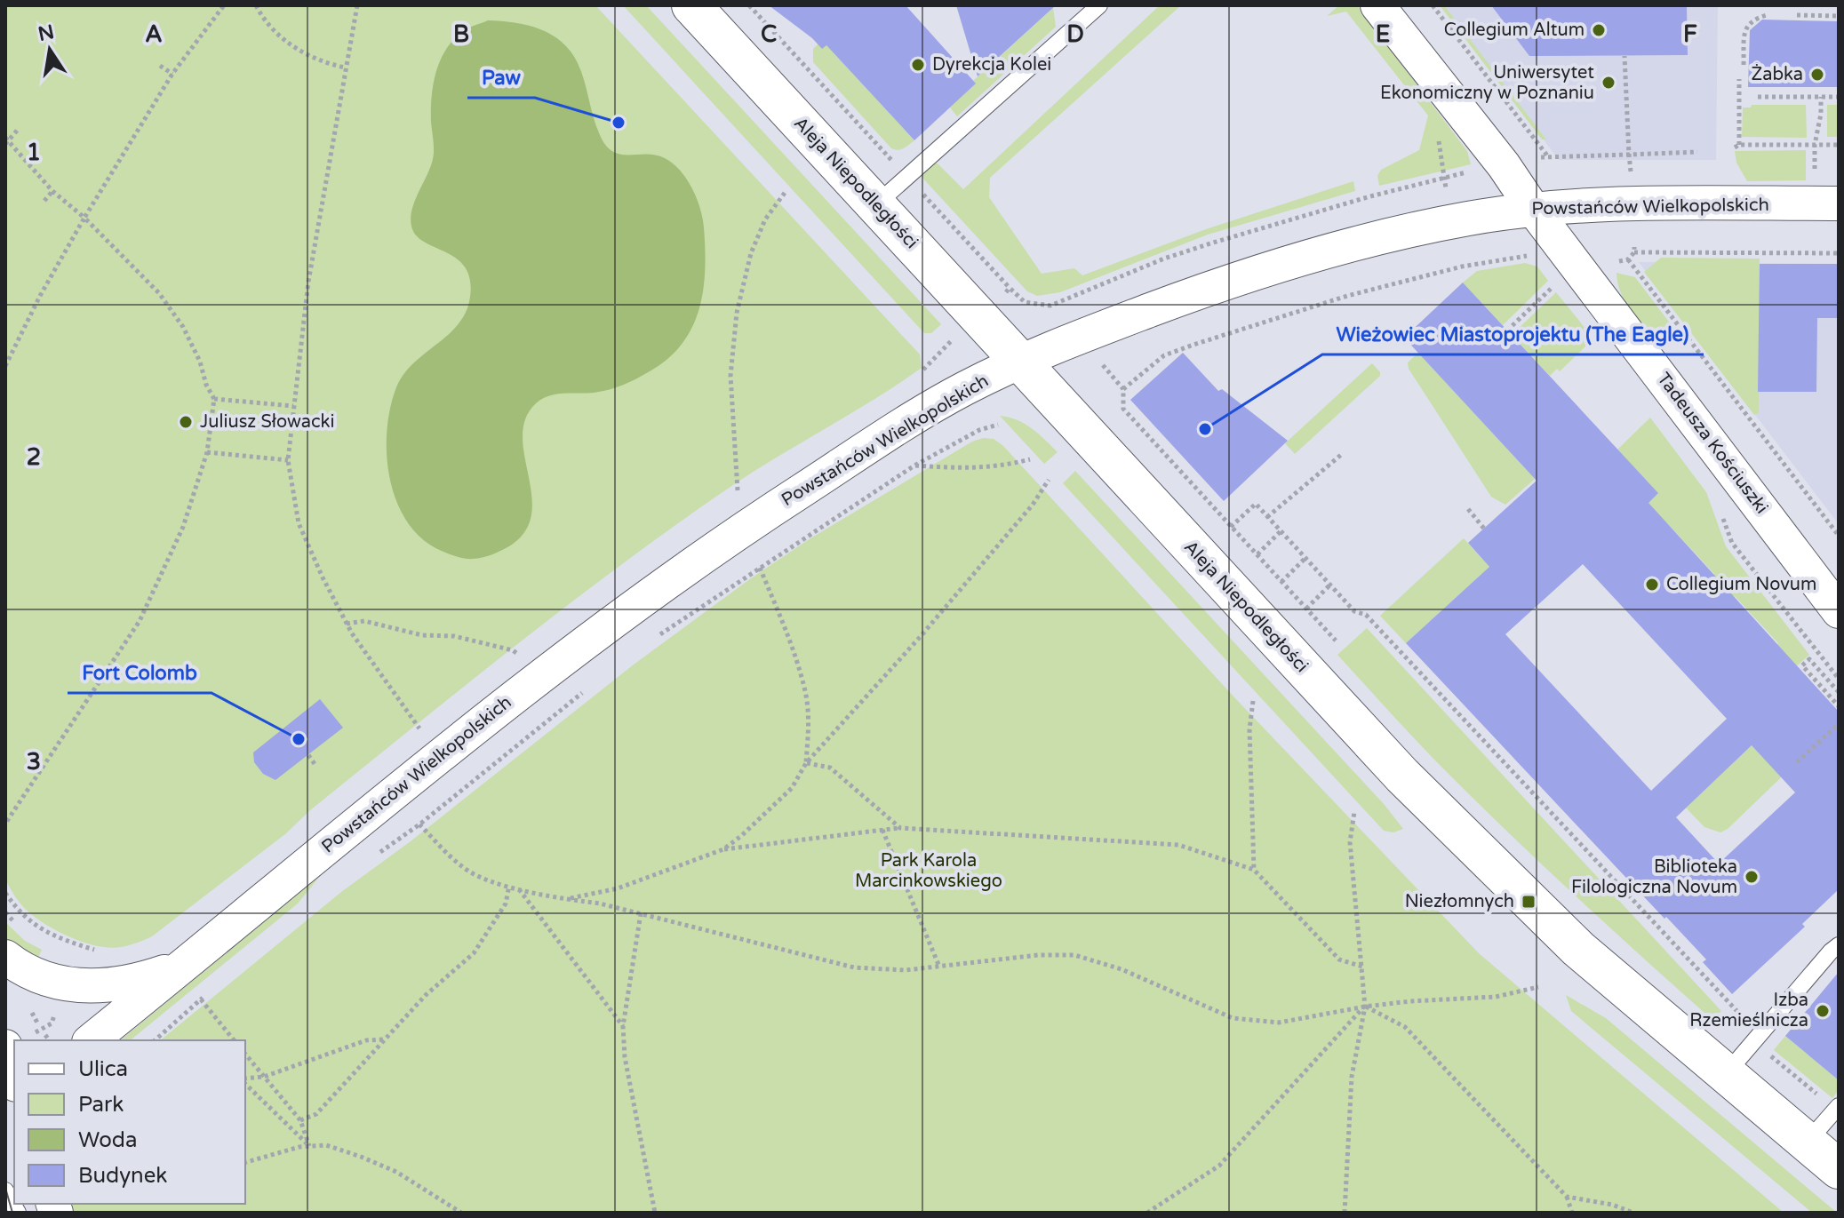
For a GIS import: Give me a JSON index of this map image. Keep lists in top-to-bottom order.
{
  "streets": {
    "street": ["Aleja Niepodległości", "Powstańców Wielkopolskich", "Tadeusza Kościuszki"]
  },
  "crossings": [
    ["Aleja Niepodległości", "Powstańców Wielkopolskich"],
    ["Powstańców Wielkopolskich", "Tadeusza Kościuszki"]
  ],
  "parks": ["Park Karola Marcinkowskiego"],
  "places": {
    "other": [
      "Collegium Altum",
      "Dyrekcja Kolei",
      "Żabka",
      "Uniwersytet Ekonomiczny w Poznaniu",
      "Paw",
      "Juliusz Słowacki",
      "Wieżowiec Miastoprojektu (The Eagle)",
      "Collegium Novum",
      "Fort Colomb",
      "Biblioteka Filologiczna Novum",
      "Izba Rzemieślnicza"
    ],
    "transit": ["Niezłomnych"]
  },
  "legend": [
    "Ulica",
    "Park",
    "Woda",
    "Budynek"
  ],
  "north": "top",
  "grid": {
    "columns": [
      "A",
      "B",
      "C",
      "D",
      "E",
      "F"
    ],
    "rows": ["1", "2", "3"]
  }
}
